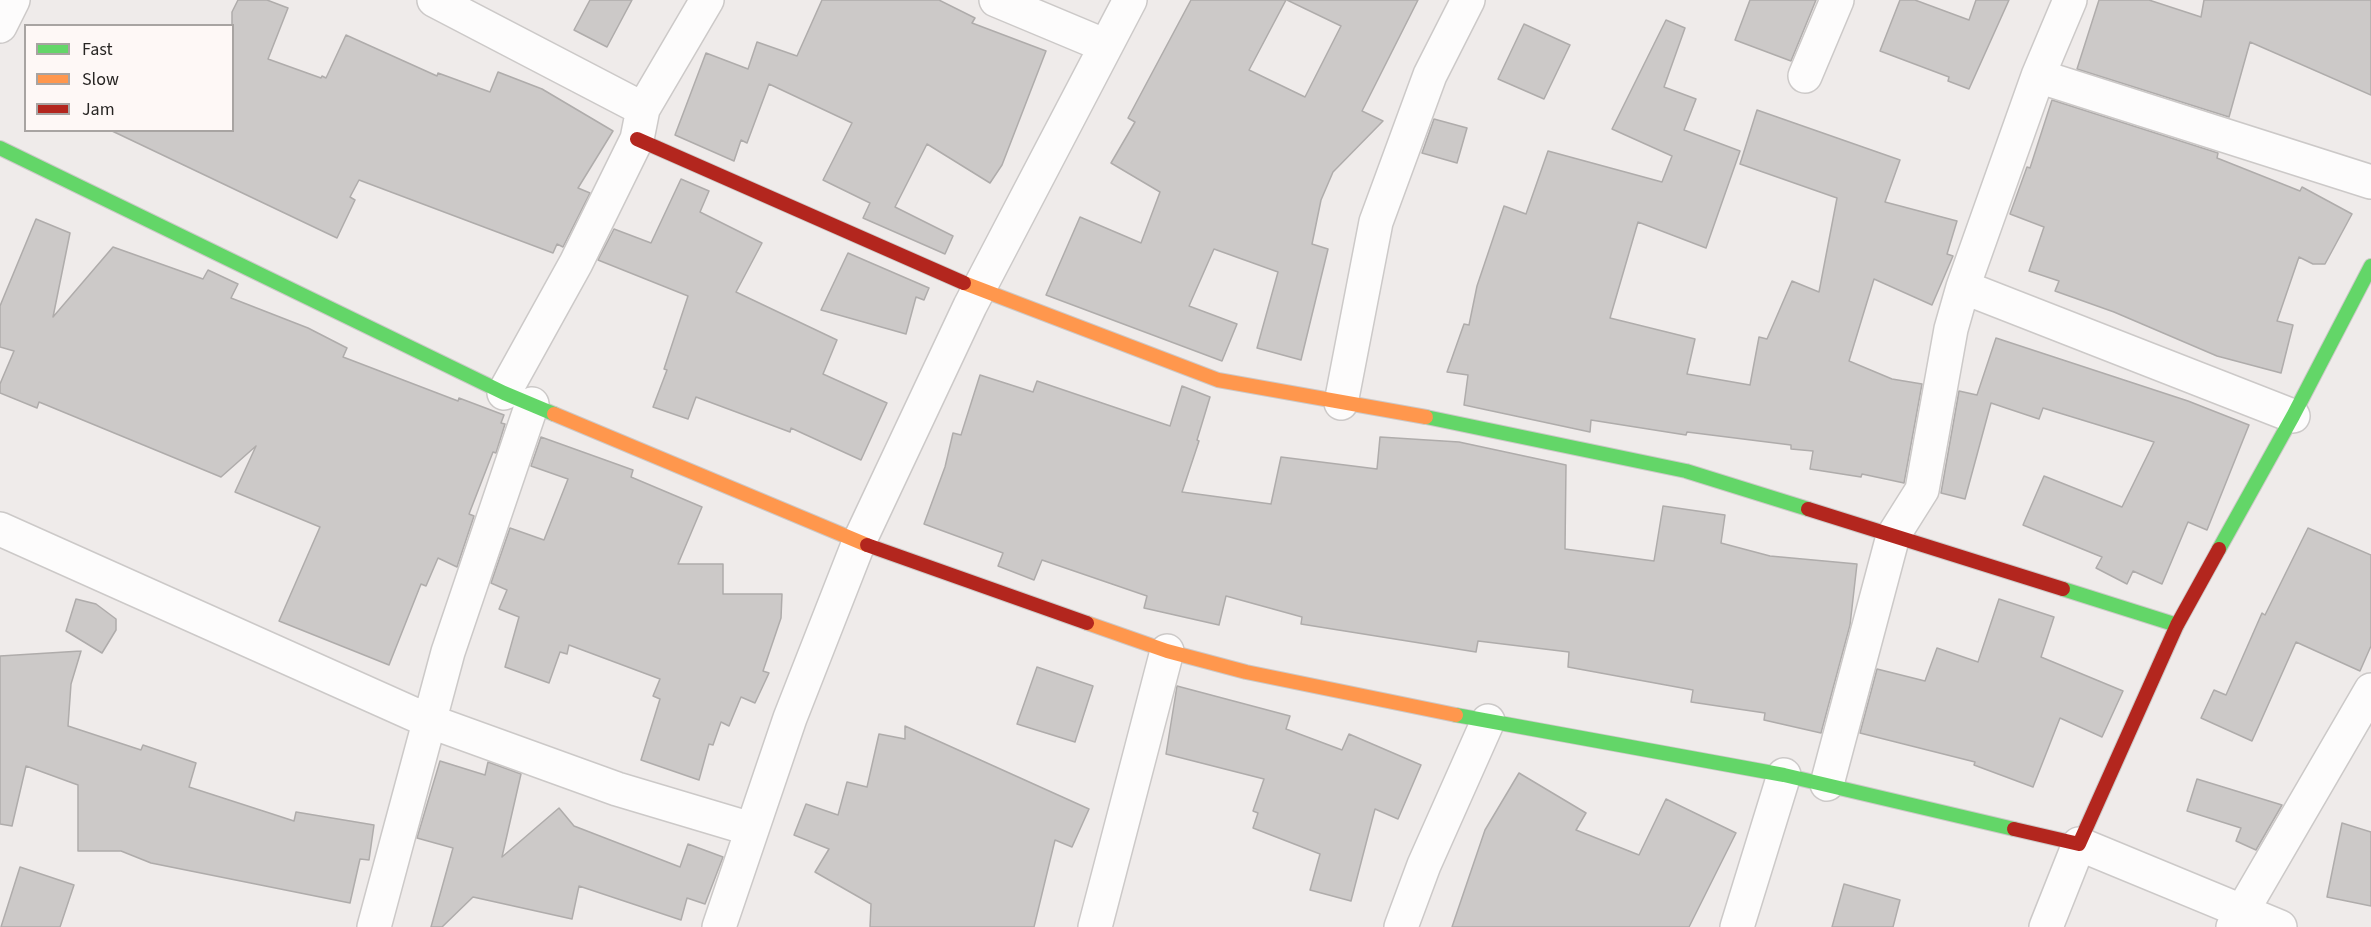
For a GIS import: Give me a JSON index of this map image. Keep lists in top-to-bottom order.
{
  "legend": ["Fast", "Slow", "Jam"]
}
